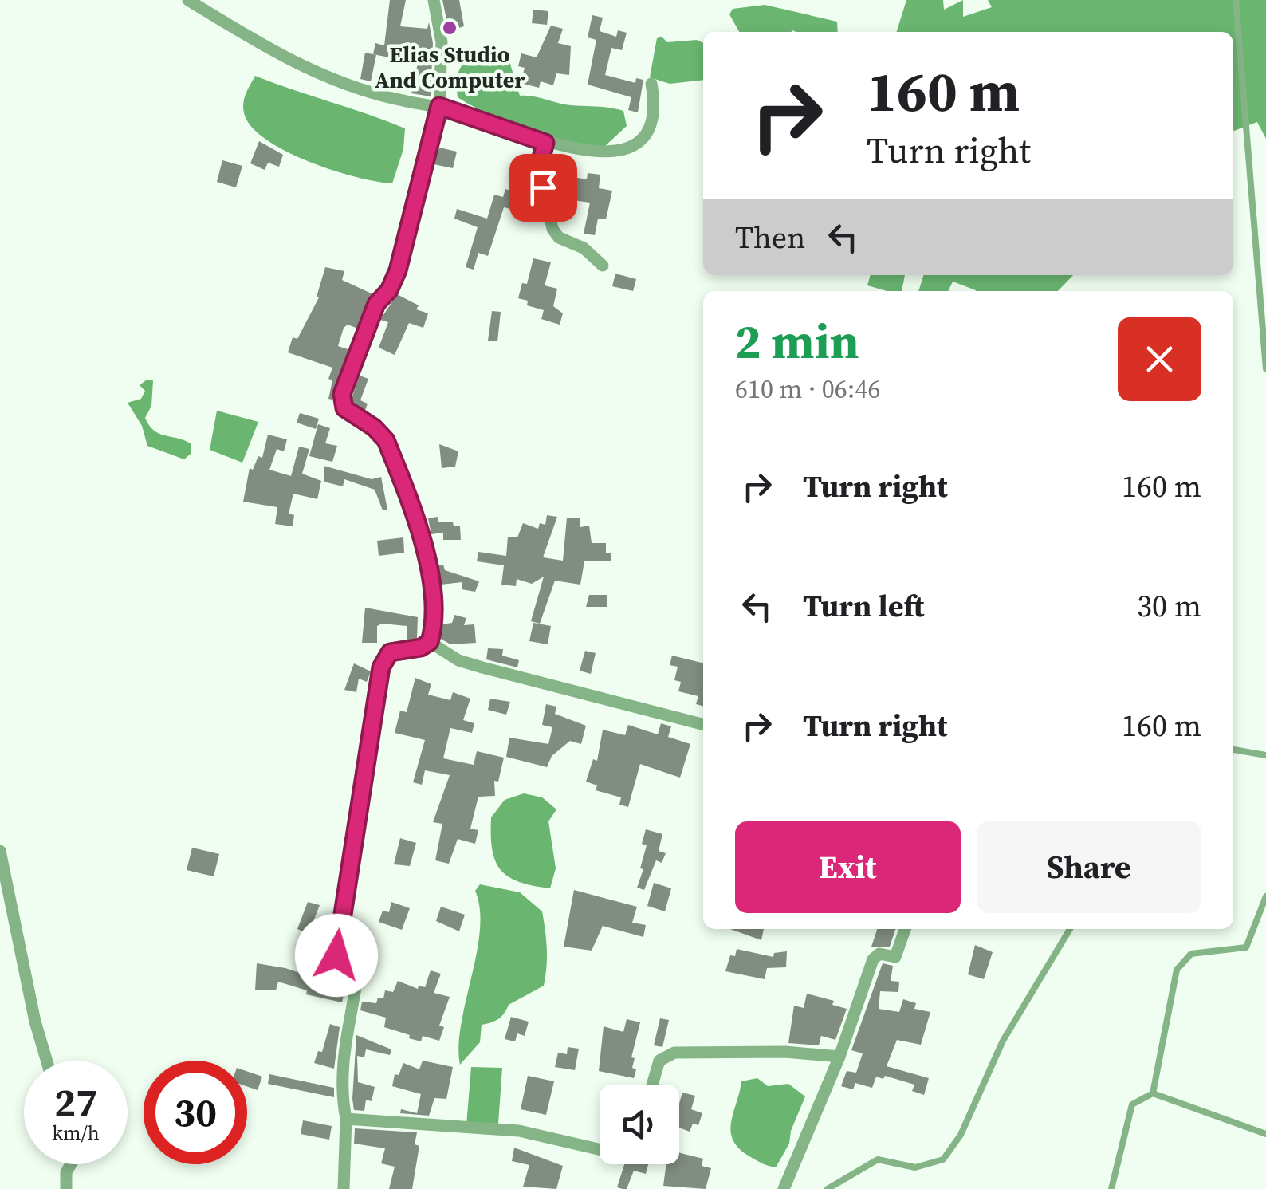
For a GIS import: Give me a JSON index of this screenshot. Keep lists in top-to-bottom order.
{
  "places": ["Elias Studio And Computer"],
  "page": {
    "turn": ["160 m", "Turn right"],
    "then": "Then",
    "heading": ["2 min", "610 m · 06:46"],
    "list": [
      {
        "name": "Turn right",
        "value": "160 m"
      },
      {
        "name": "Turn left",
        "value": "30 m"
      },
      {
        "name": "Turn right",
        "value": "160 m"
      }
    ],
    "buttons": ["Exit", "Share"],
    "speed": "27 km/h",
    "limit": "30"
  }
}
